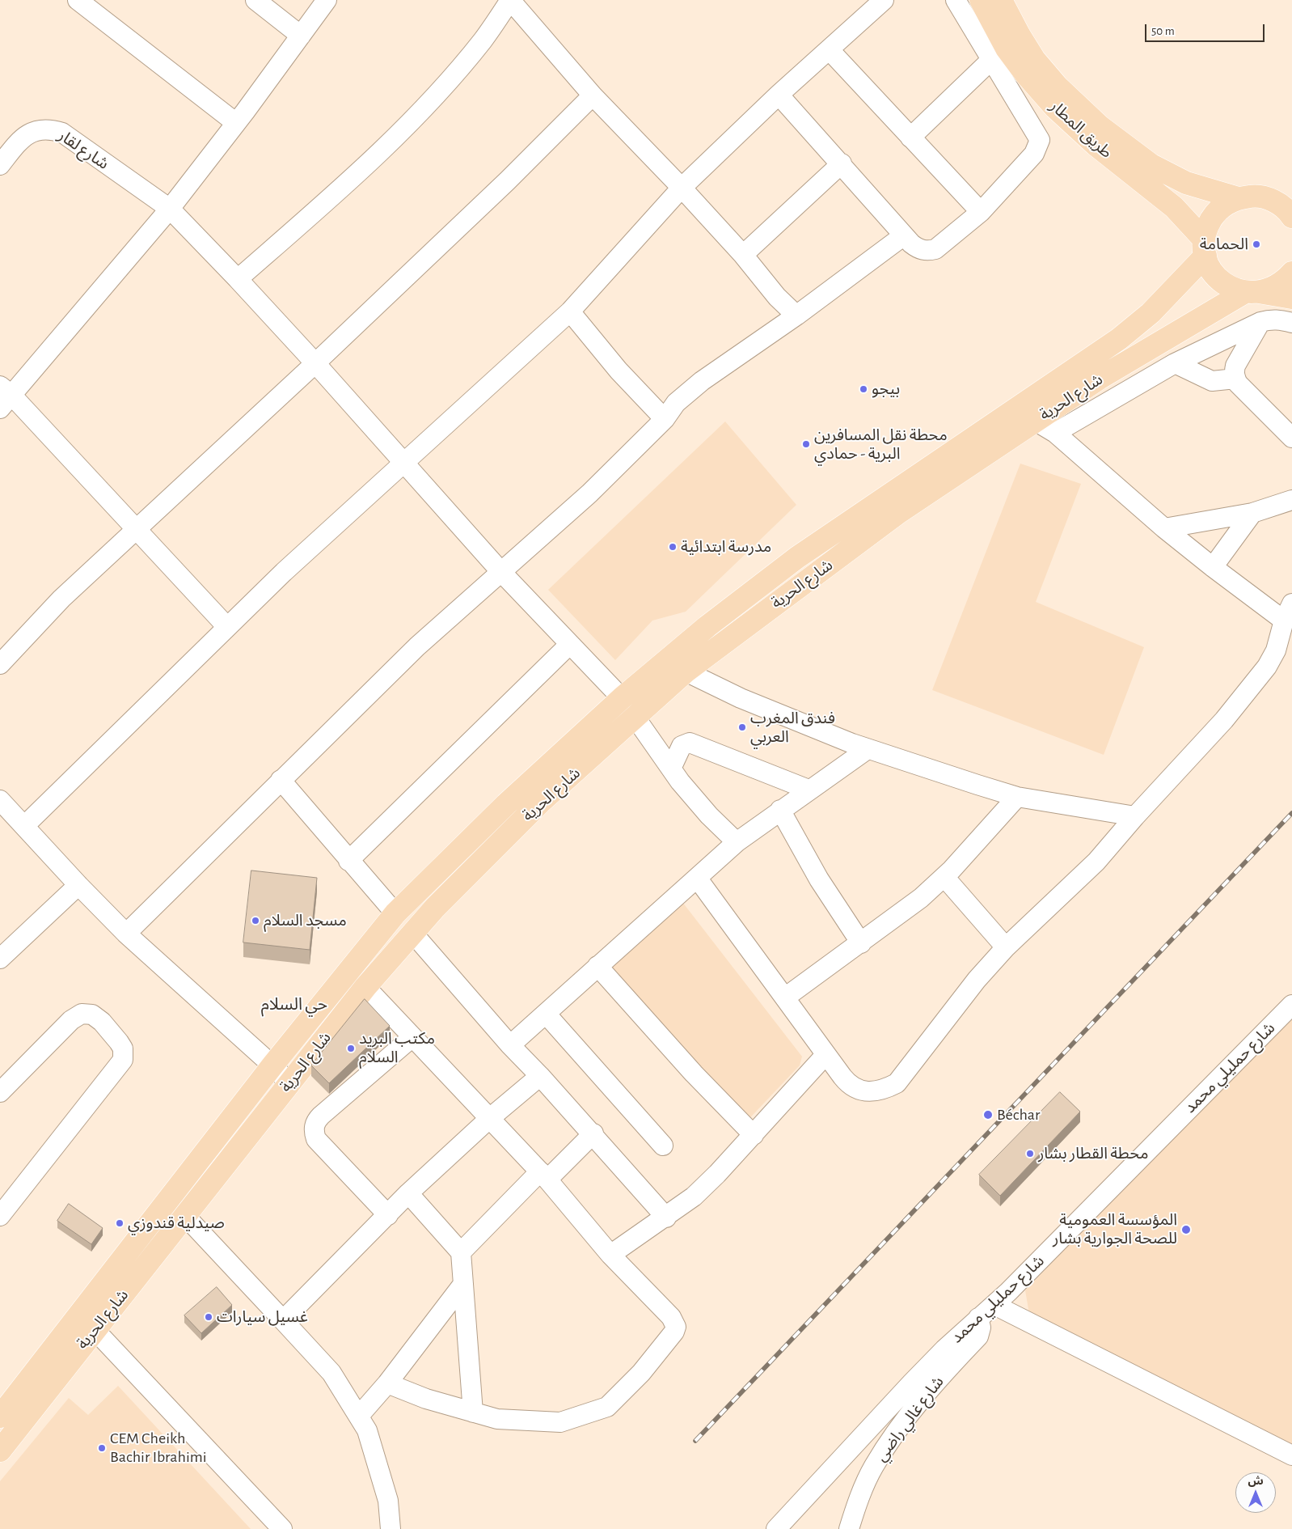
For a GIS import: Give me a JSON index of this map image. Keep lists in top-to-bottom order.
{
  "streets": {
    "main road": ["طريق المطار", "شارع الحرية"],
    "street": ["شارع لقار", "شارع حمليلي محمد", "شارع غالي راضي"]
  },
  "crossings": [
    ["طريق المطار", "شارع الحرية"],
    ["شارع لقار", "شارع الحرية"],
    ["شارع حمليلي محمد", "شارع غالي راضي"]
  ],
  "districts": ["حي السلام"],
  "places": [
    "الحمامة",
    "بيجو",
    "محطة نقل المسافرين البرية - حمادي",
    "مدرسة ابتدائية",
    "فندق المغرب العربي",
    "مسجد السلام",
    "مكتب البريد السلام",
    "Béchar",
    "محطة القطار بشار",
    "صيدلية قندوزي",
    "المؤسسة العمومية للصحة الجوارية بشار",
    "غسيل سيارات",
    "CEM Cheikh Bachir Ibrahimi"
  ],
  "scale_bar": "50 m",
  "north": "top"
}
